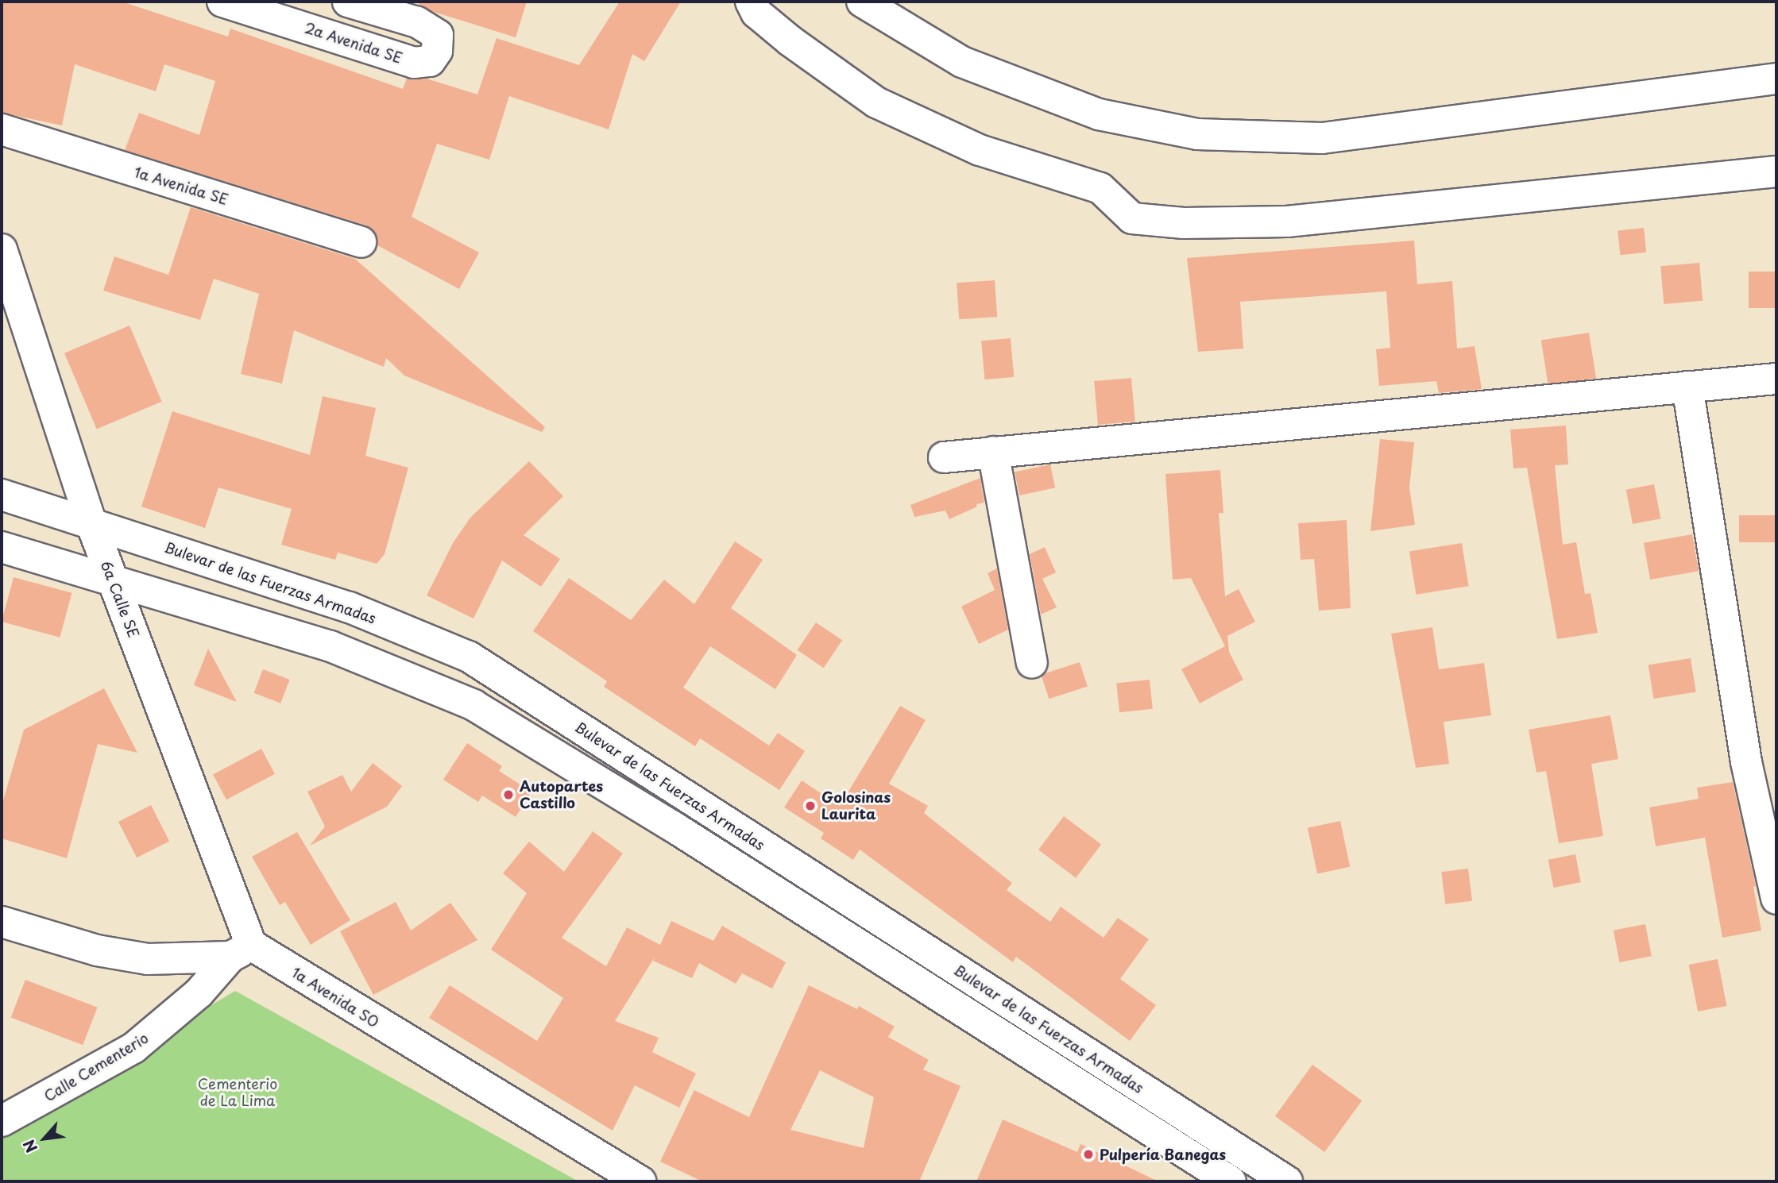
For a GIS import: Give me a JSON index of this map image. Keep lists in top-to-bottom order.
{
  "streets": {
    "street": [
      "2a Avenida SE",
      "1a Avenida SE",
      "Bulevar de las Fuerzas Armadas",
      "6a Calle SE",
      "1a Avenida SO",
      "Calle Cementerio"
    ]
  },
  "crossings": [
    ["Bulevar de las Fuerzas Armadas", "6a Calle SE"],
    ["6a Calle SE", "1a Avenida SO"],
    ["6a Calle SE", "Calle Cementerio"],
    ["1a Avenida SO", "Calle Cementerio"]
  ],
  "parks": ["Cementerio de La Lima"],
  "places": ["Autopartes Castillo", "Golosinas Laurita", "Pulpería Banegas"],
  "north": "bottom left"
}
